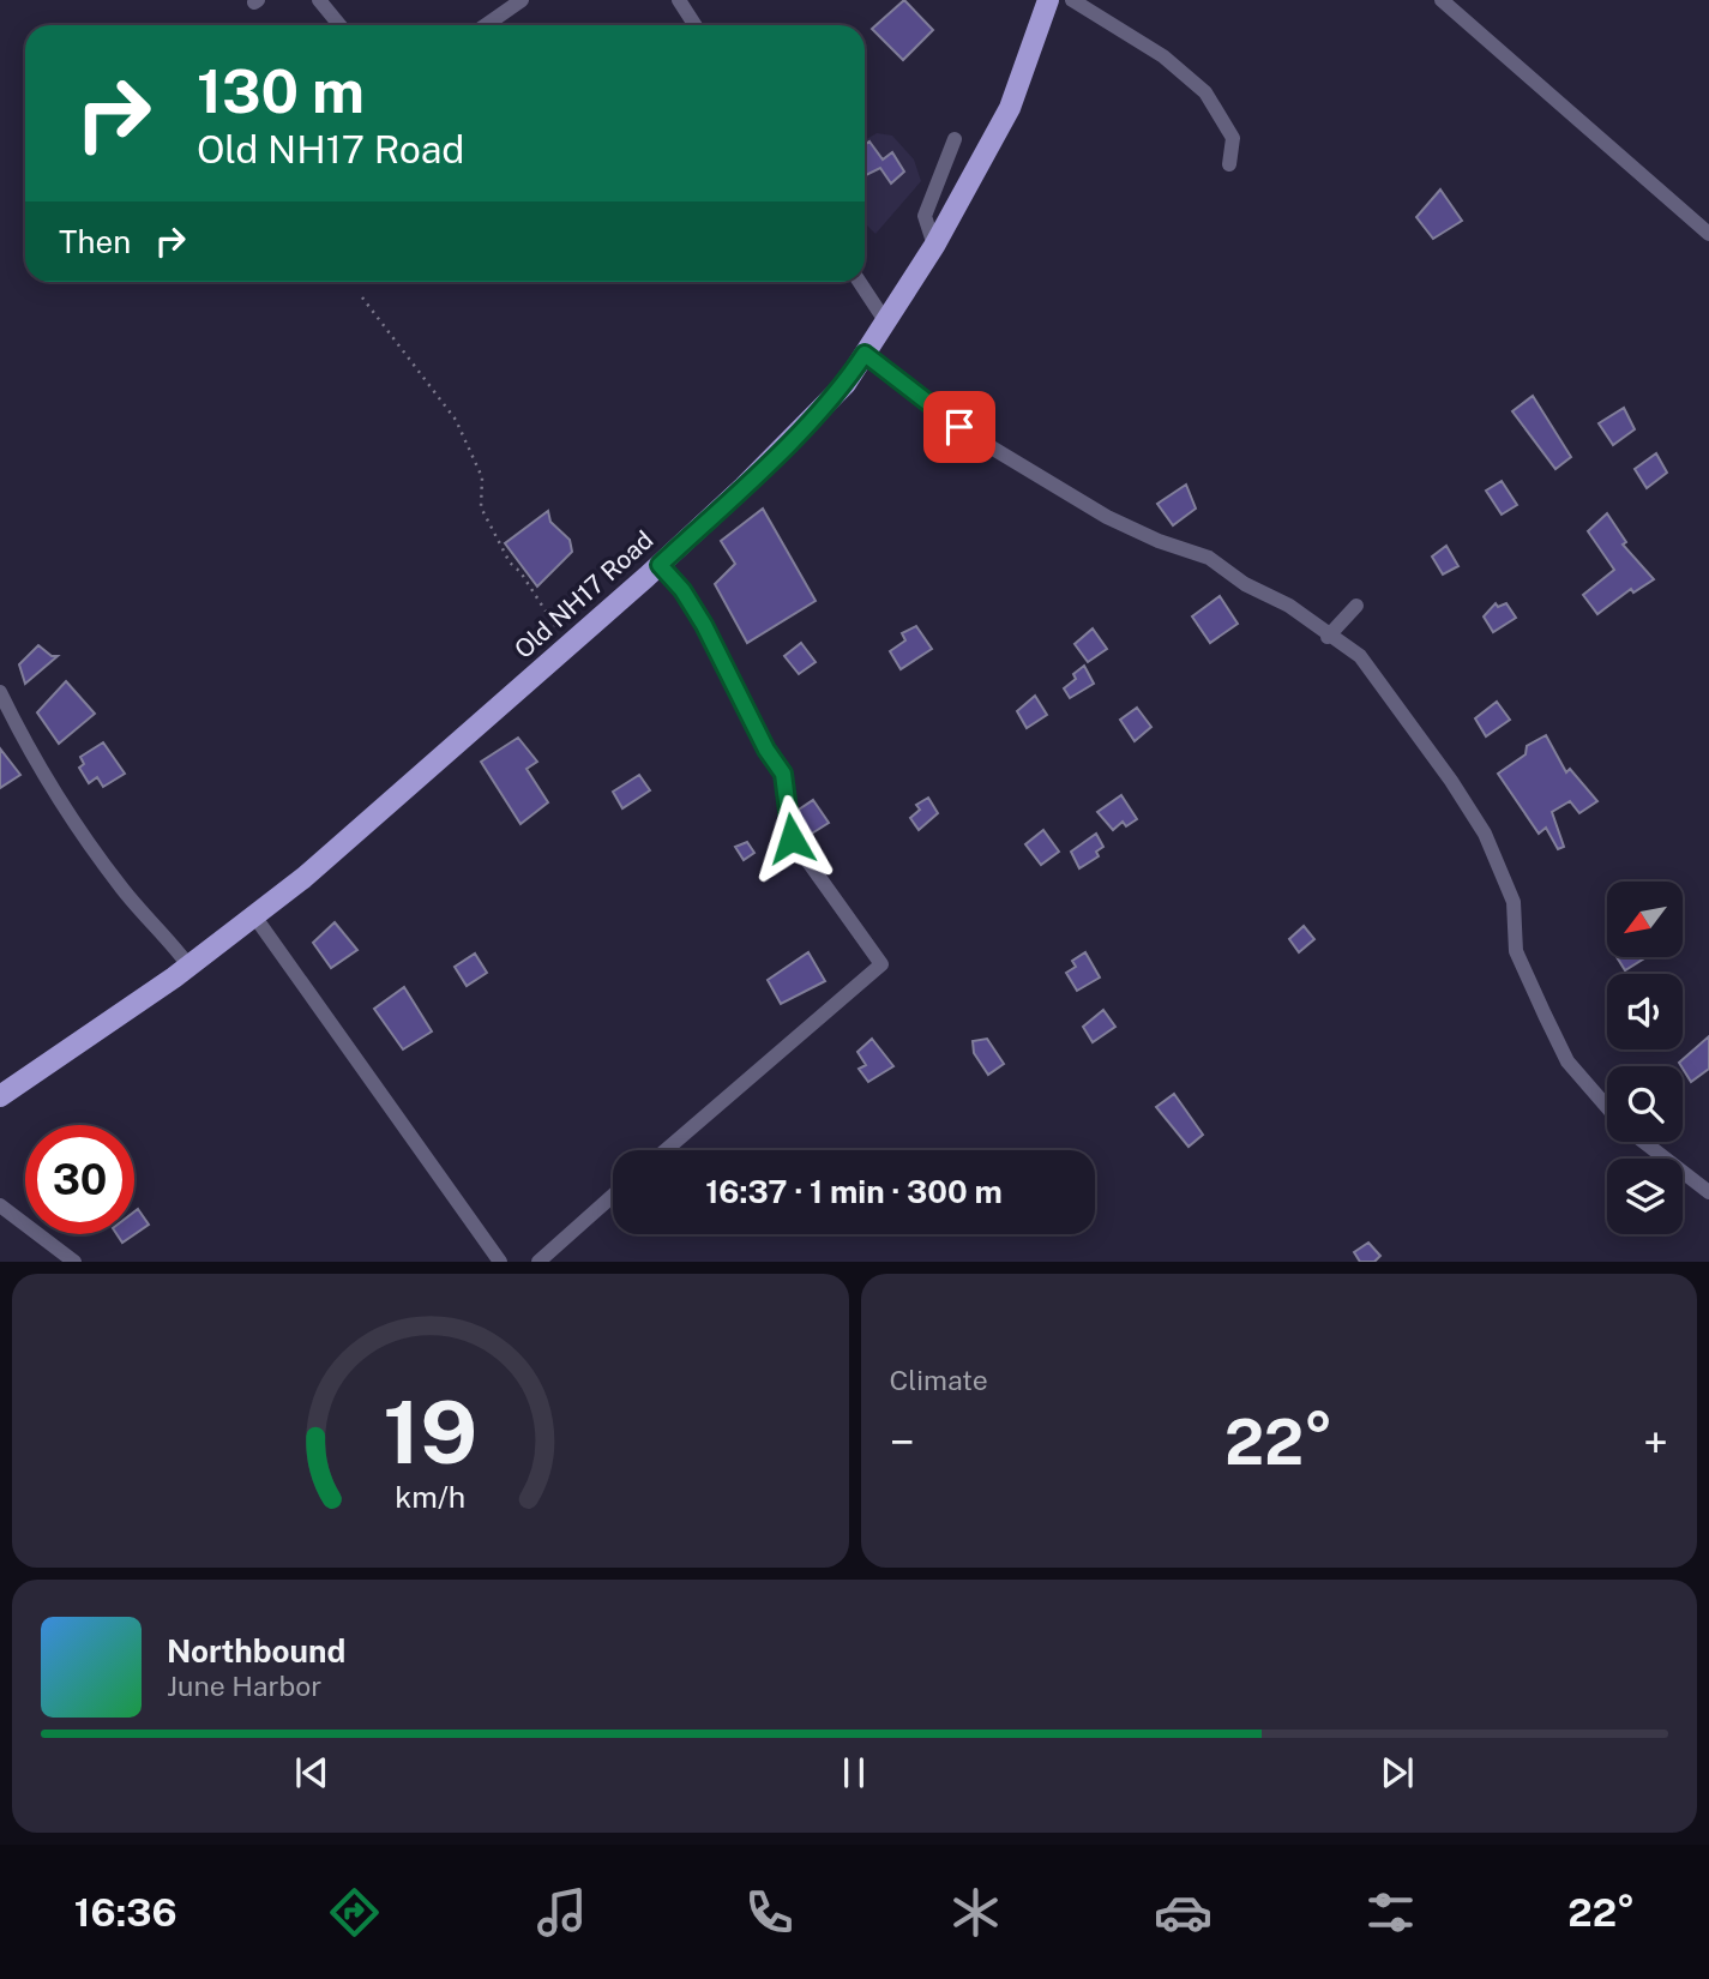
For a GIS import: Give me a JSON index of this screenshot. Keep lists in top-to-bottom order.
{
  "streets": {
    "main road": ["Old NH17 Road"]
  },
  "north": "bottom left",
  "page": {
    "turn": ["130 m", "Old NH17 Road"],
    "then": "Then",
    "limit": "30",
    "trip": "16:37 · 1 min · 300 m",
    "tile": "Climate",
    "heat": ["−", "22°", "+"],
    "song": ["Northbound", "June Harbor"],
    "tabs": ["16:36", "22°"],
    "gauge": ["19", "km/h"]
  }
}
